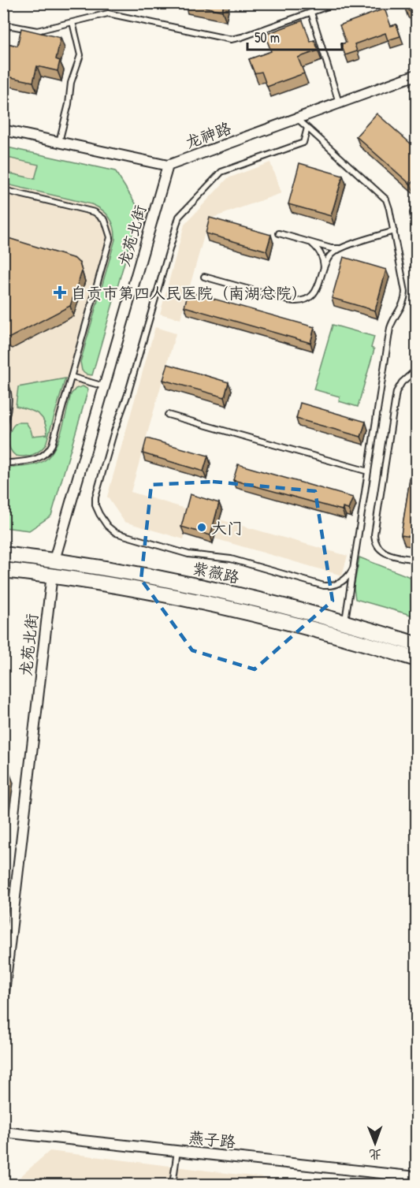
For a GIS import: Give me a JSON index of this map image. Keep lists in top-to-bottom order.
{
  "streets": {
    "main road": ["紫薇路"],
    "street": ["龙神路", "龙苑北街", "燕子路"]
  },
  "crossings": [
    ["龙神路", "龙苑北街"],
    ["龙苑北街", "紫薇路"]
  ],
  "places": {
    "health": ["自贡市第四人民医院（南湖总院）"],
    "other": ["大门"]
  },
  "scale_bar": "50 m",
  "north": "bottom"
}
